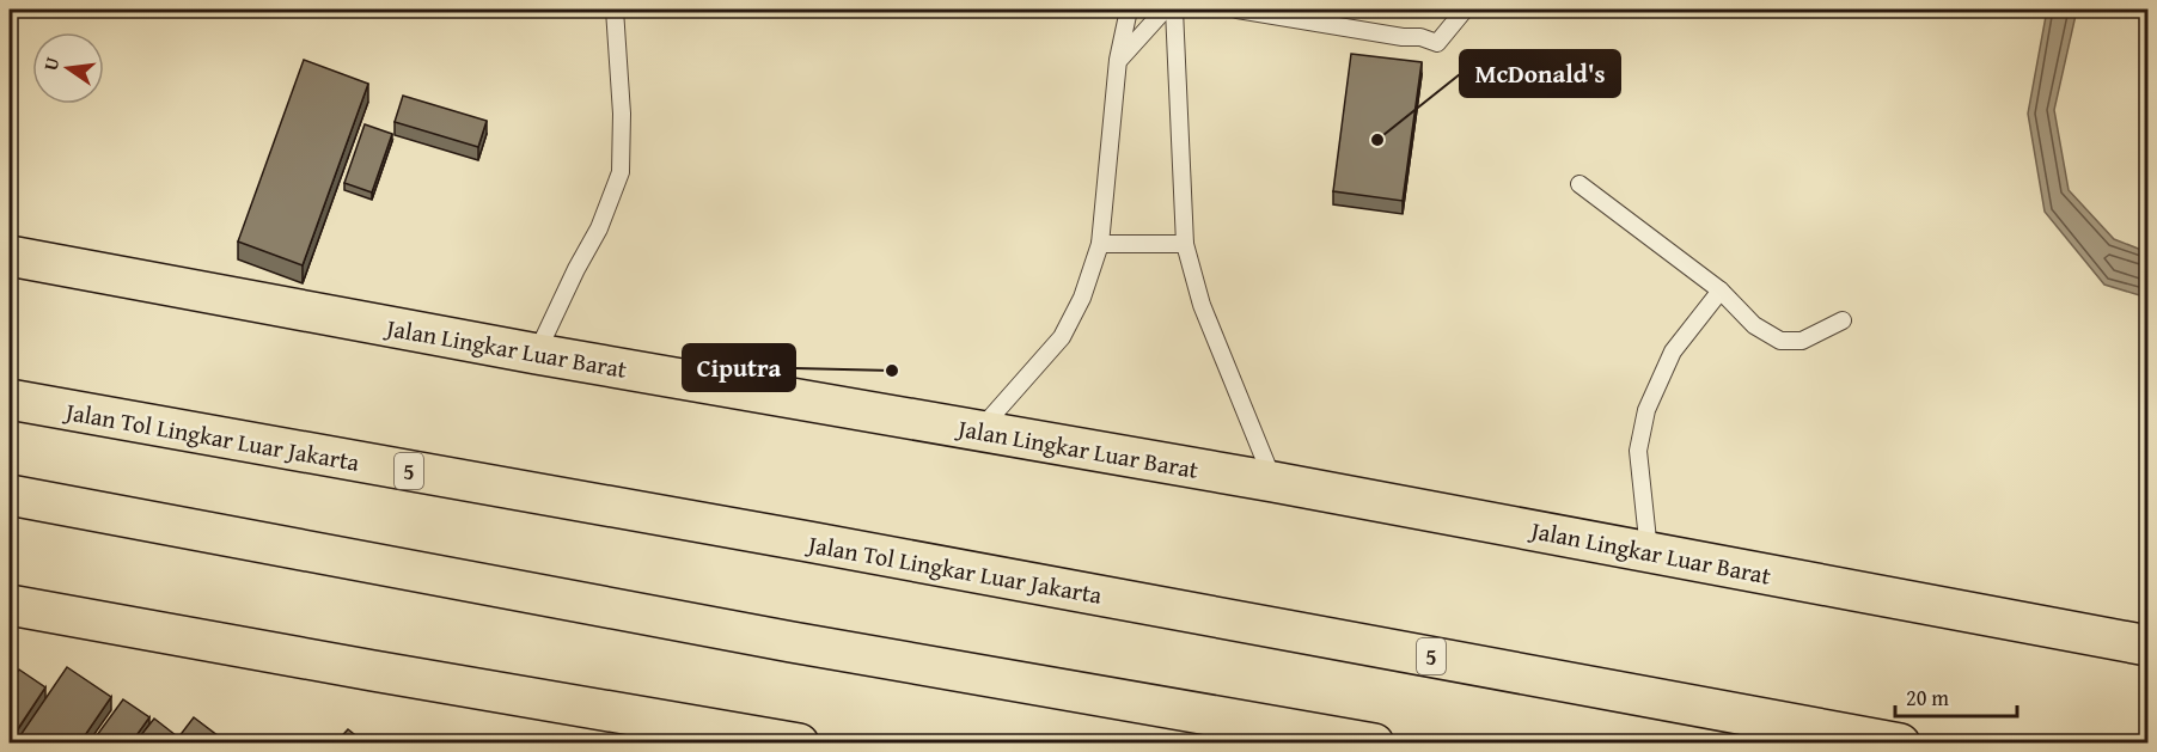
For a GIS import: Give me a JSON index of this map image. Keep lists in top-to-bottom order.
{
  "streets": {
    "main road": ["Jalan Lingkar Luar Barat", "Jalan Tol Lingkar Luar Jakarta", "5"]
  },
  "places": ["McDonald's", "Ciputra"],
  "scale_bar": "20 m",
  "north": "left"
}
